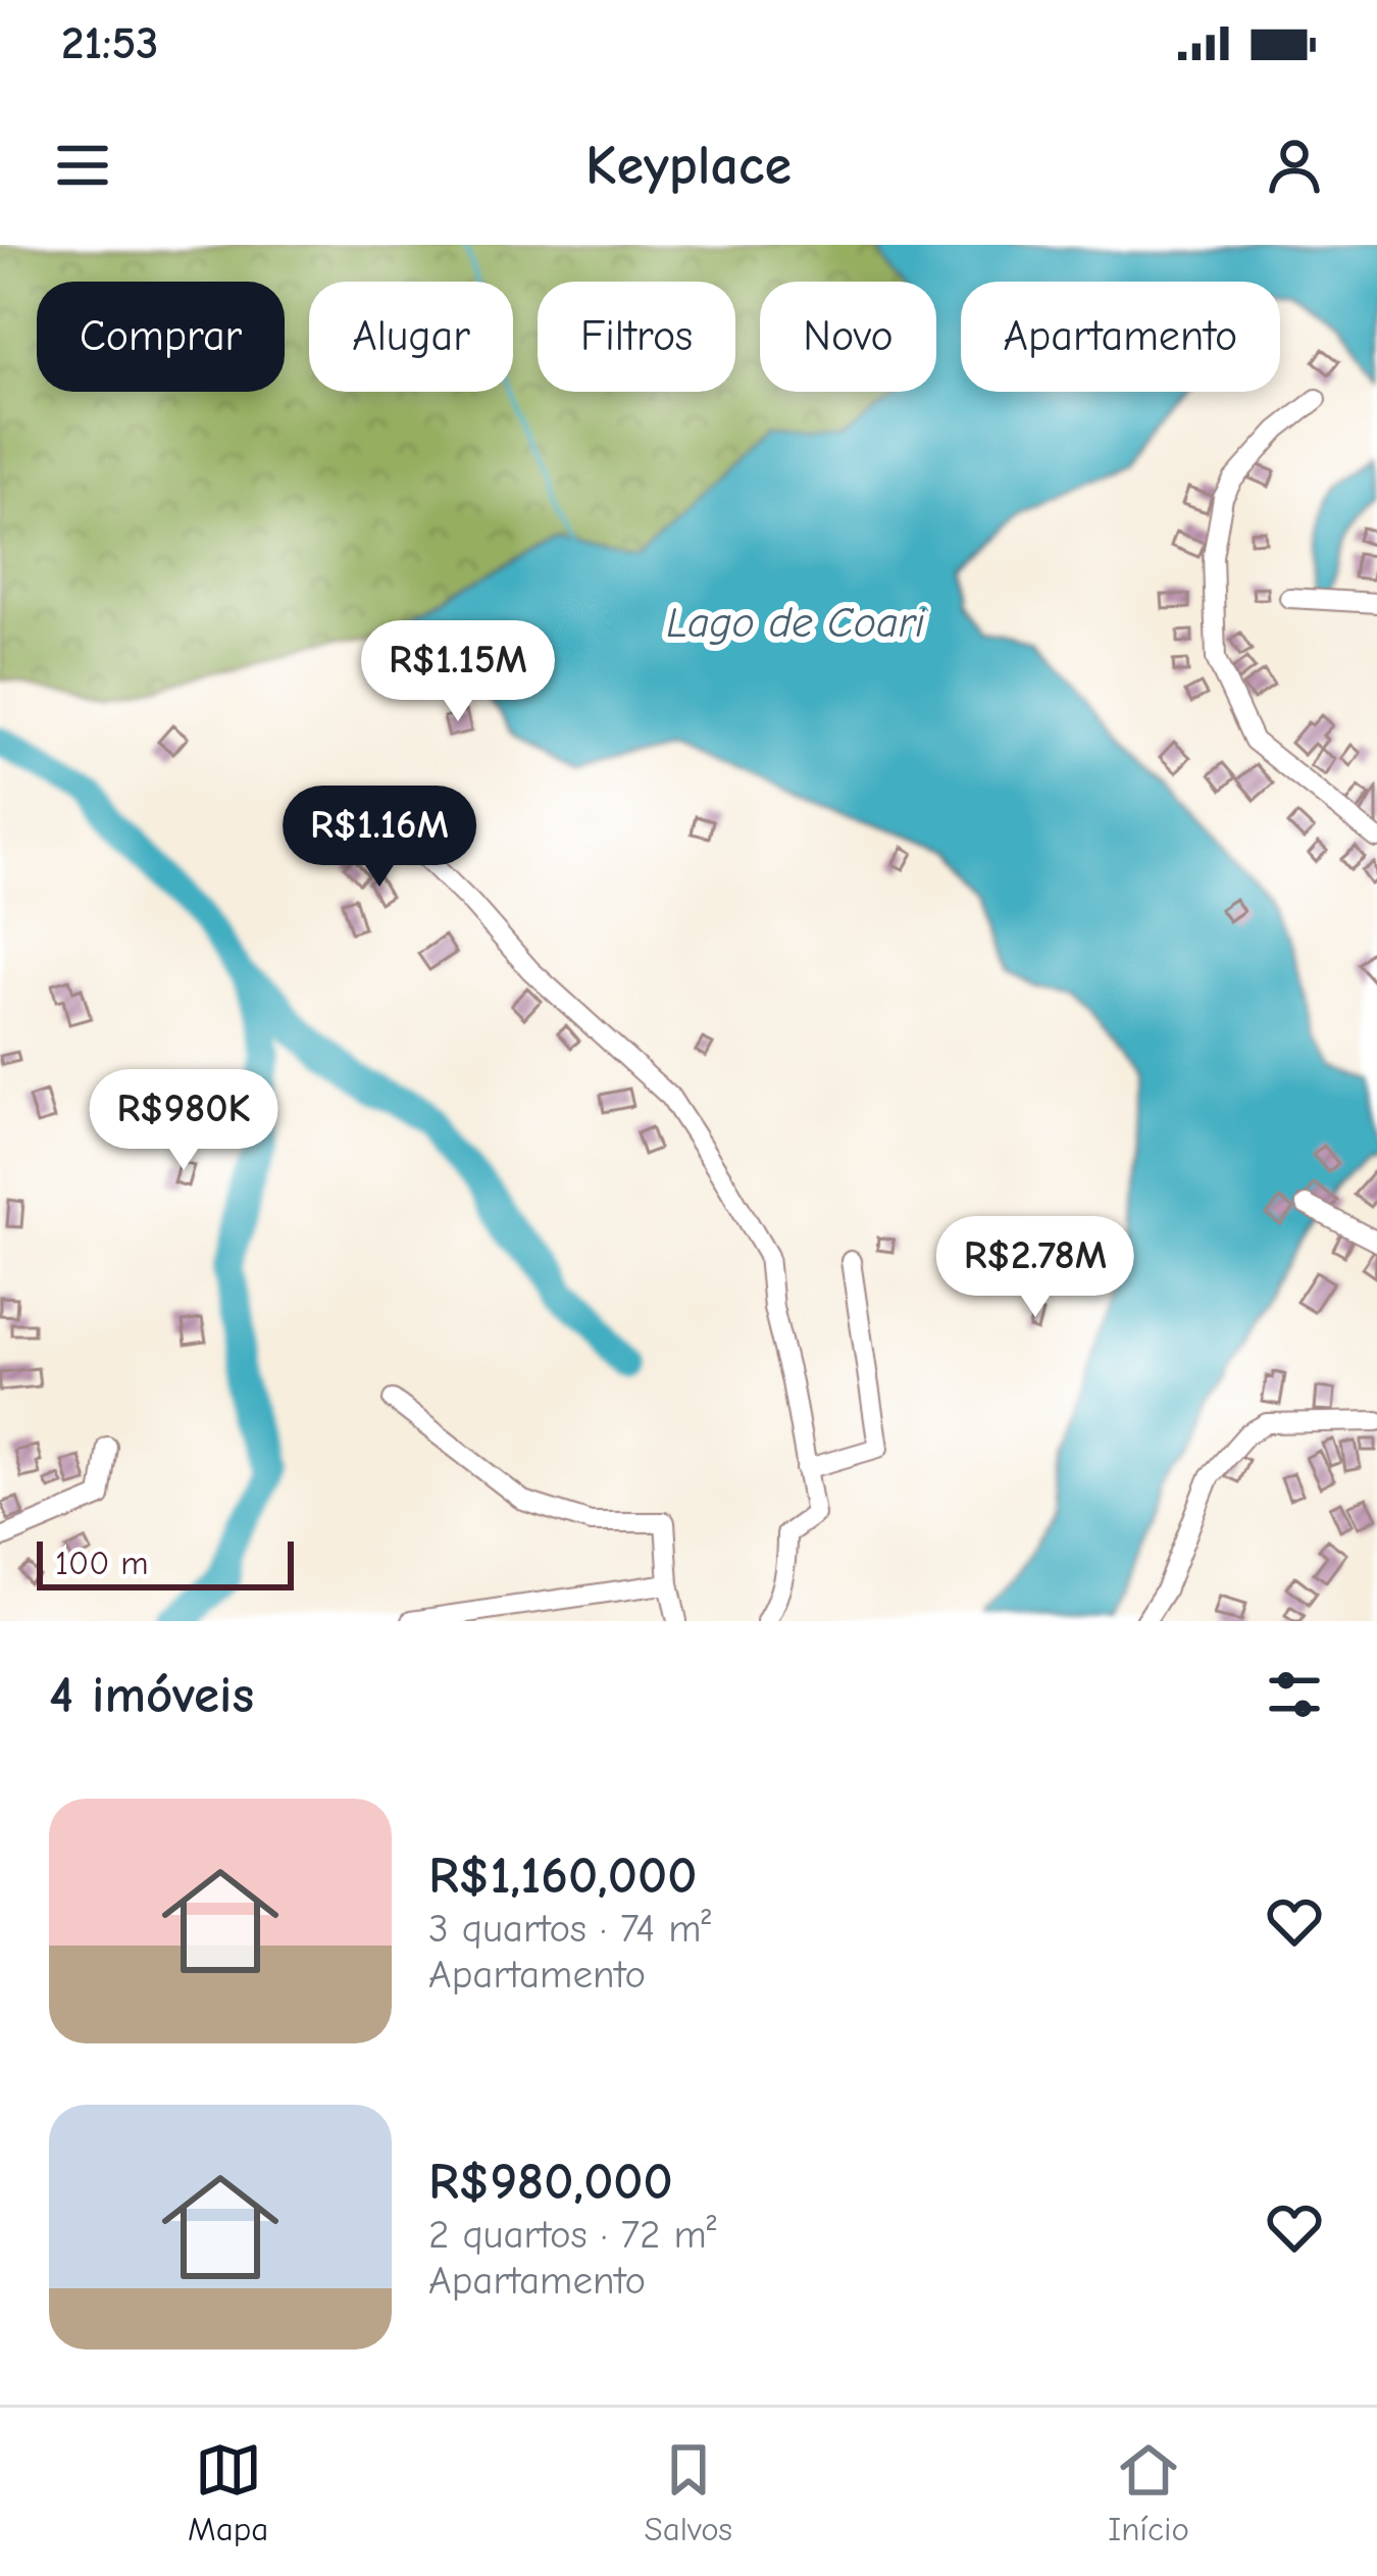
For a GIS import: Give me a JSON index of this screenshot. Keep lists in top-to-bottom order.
{
  "water": ["Lago de Coari"],
  "scale_bar": "100 m",
  "page": {
    "status": "21:53",
    "header": "Keyplace",
    "chip": [
      "Comprar",
      "Alugar",
      "Filtros",
      "Novo",
      "Apartamento"
    ],
    "price": [
      "R$1.15M",
      "R$1.16M",
      "R$980K",
      "R$2.78M"
    ],
    "scale": "100 m",
    "heading": "4 imóveis",
    "list": [
      {
        "name": "R$1,160,000",
        "note": "3 quartos · 74 m² · Apartamento"
      },
      {
        "name": "R$980,000",
        "note": "2 quartos · 72 m² · Apartamento"
      }
    ],
    "tabs": ["Mapa", "Salvos", "Início"]
  }
}
